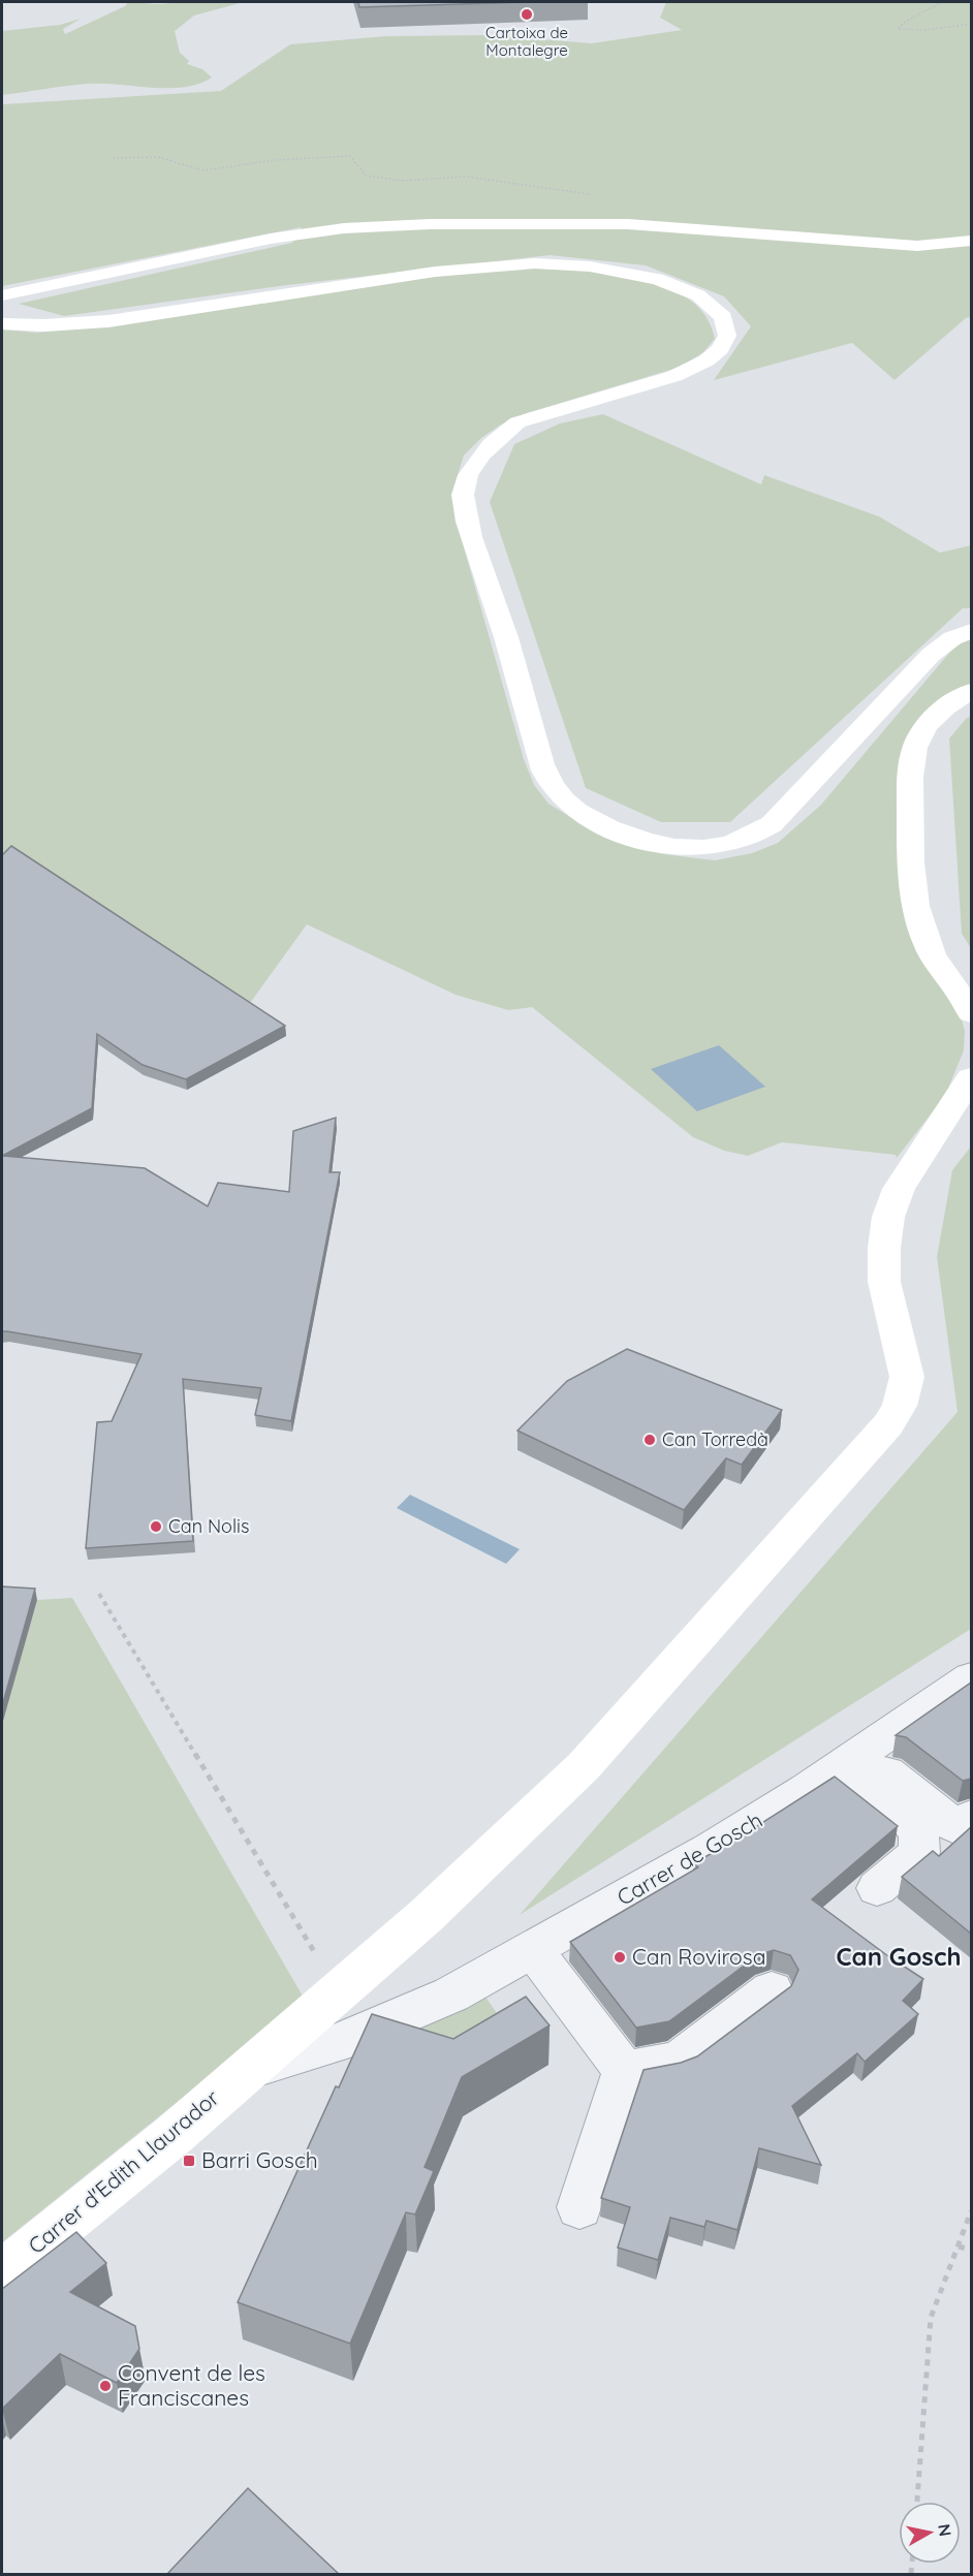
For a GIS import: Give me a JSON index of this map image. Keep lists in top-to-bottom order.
{
  "streets": {
    "street": ["Carrer de Gosch", "Carrer d'Edith Llaurador"]
  },
  "crossings": [
    ["Carrer de Gosch", "Carrer d'Edith Llaurador"]
  ],
  "districts": ["Can Gosch"],
  "places": {
    "other": [
      "Cartoixa de Montalegre",
      "Can Torredà",
      "Can Nolis",
      "Can Rovirosa",
      "Convent de les Franciscanes"
    ],
    "transit": ["Barri Gosch"]
  },
  "north": "right"
}
